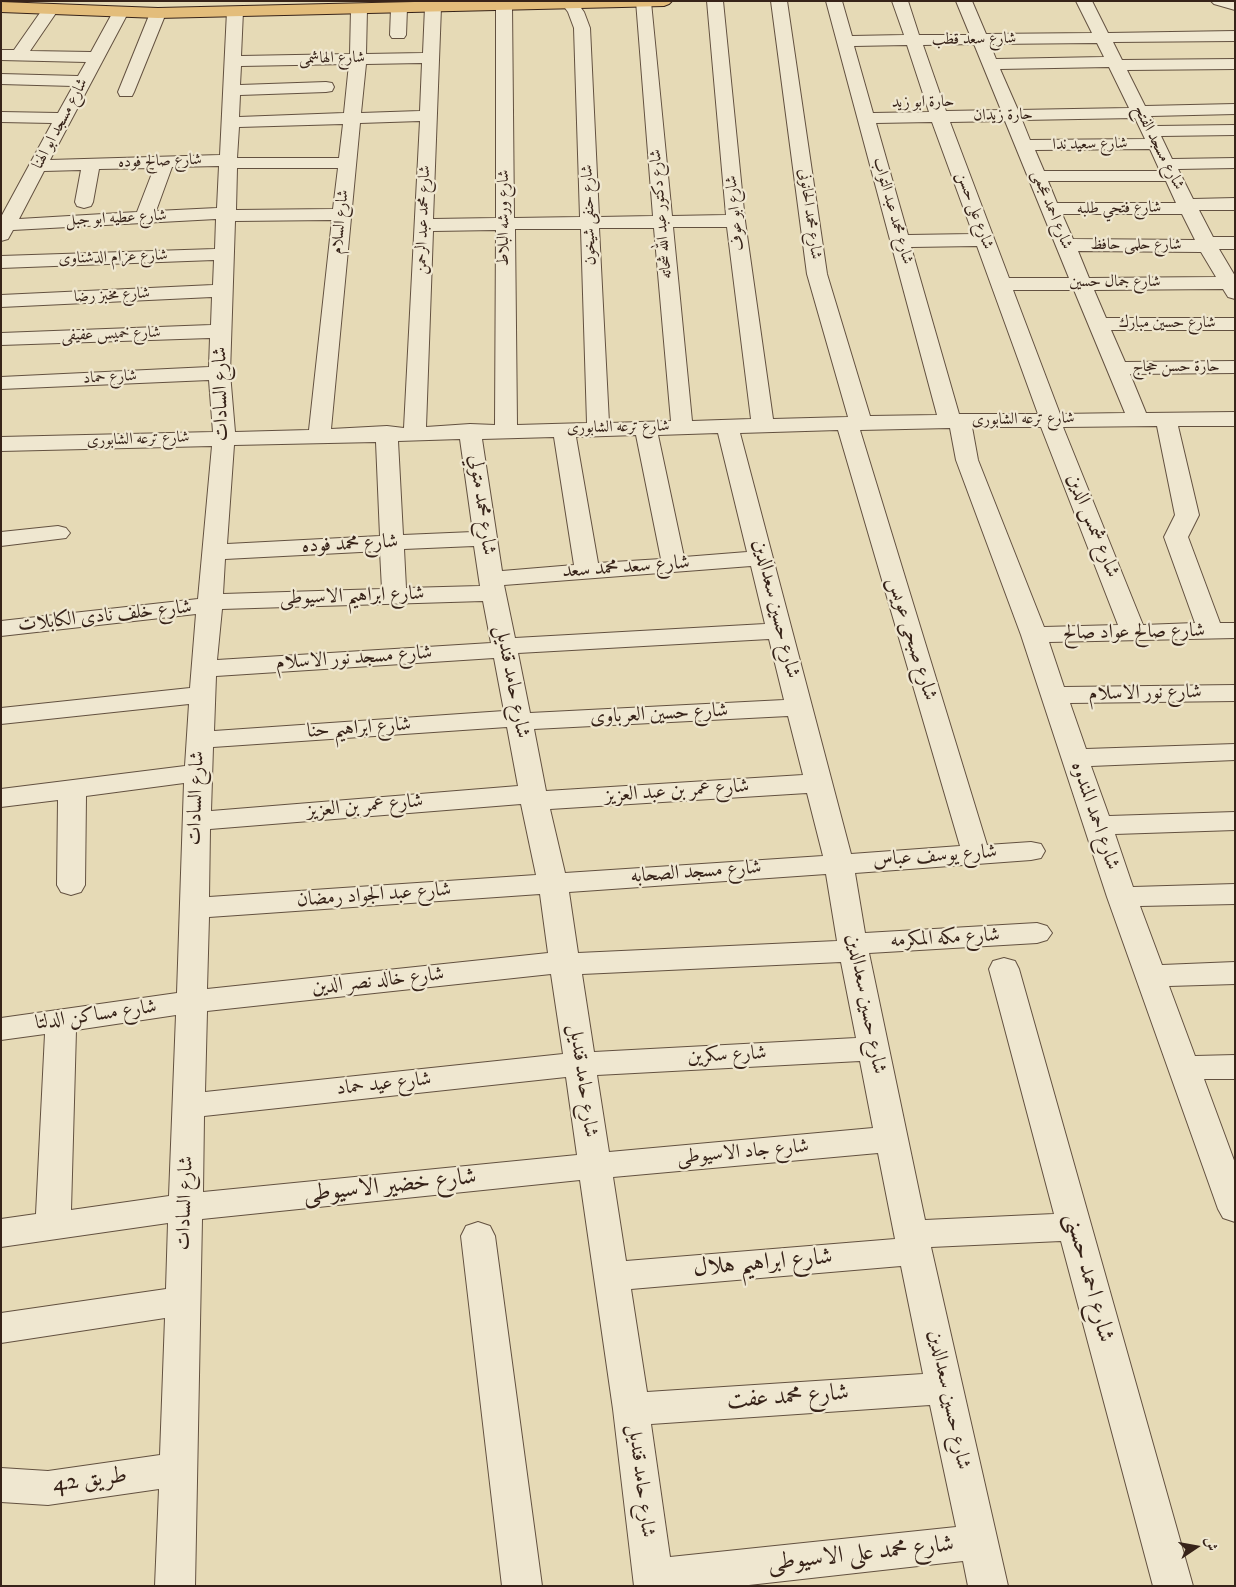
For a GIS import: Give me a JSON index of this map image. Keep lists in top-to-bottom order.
{
  "streets": {
    "street": [
      "شارع سعد قطب",
      "شارع الهاشمى",
      "حارة زيدان",
      "شارع مسجد ابو الهنا",
      "شارع سعيد ندا",
      "شارع مسجد الفتح",
      "شارع صالح فوده",
      "شارع فتحي طلبه",
      "شارع احمد عجمى",
      "شارع محمد عبد التواب",
      "شارع على حسن",
      "شارع ابو عوف",
      "شارع دكتور عبد الله شحاته",
      "شارع محمد الحانونى",
      "شارع حنفى شيخون",
      "شارع ورشه البلاط",
      "شارع عطيه ابو جبل",
      "شارع محمد عبد الرحمن",
      "شارع السلام",
      "شارع حلمى حافظ",
      "شارع عزام الدشناوى",
      "شارع جمال حسين",
      "شارع مخبز رضا",
      "شارع حسين مبارك",
      "شارع خميس عفيفى",
      "حارة حسن حجاج",
      "شارع حماد",
      "شارع السادات",
      "شارع ترعه الشابورى",
      "شارع محمد متولي",
      "شارع شمس الدين",
      "شارع محمد فوده",
      "شارع سعد محمد سعد",
      "شارع ابراهيم الاسيوطى",
      "شارع حسين سعدالدين",
      "شارع خلف نادى الكابلات",
      "شارع صالح عواد صالح",
      "شارع صبحى عويس",
      "شارع مسجد نور الاسلام",
      "شارع حامد قنديل",
      "شارع نور الاسلام",
      "شارع حسين العرباوى",
      "شارع ابراهيم حنا",
      "شارع عمر بن عبد العزيز",
      "شارع عمر بن العزيز",
      "شارع احمد المندوه",
      "شارع يوسف عباس",
      "شارع مسجد الصحابه",
      "شارع عبد الجواد رمضان",
      "شارع مكه المكرمه",
      "شارع خالد نصر الدين",
      "شارع مساكن الدلتا",
      "شارع سكرين",
      "شارع عيد حماد",
      "شارع جاد الاسيوطى",
      "شارع خضير الاسيوطى",
      "شارع ابراهيم هلال",
      "شارع احمد حسنى",
      "شارع محمد عفت",
      "طريق 42",
      "شارع محمد على الاسيوطى"
    ]
  },
  "crossings": [
    ["شارع سعد قطب", "شارع مسجد الفتح"],
    ["شارع سعد قطب", "شارع احمد عجمى"],
    ["شارع سعد قطب", "شارع محمد عبد التواب"],
    ["شارع سعد قطب", "شارع على حسن"],
    ["شارع الهاشمى", "شارع محمد عبد الرحمن"],
    ["شارع الهاشمى", "شارع السلام"],
    ["شارع الهاشمى", "شارع السادات"],
    ["حارة زيدان", "شارع مسجد الفتح"],
    ["حارة زيدان", "شارع احمد عجمى"],
    ["حارة زيدان", "شارع محمد عبد التواب"],
    ["حارة زيدان", "شارع على حسن"],
    ["شارع مسجد ابو الهنا", "شارع صالح فوده"],
    ["شارع مسجد ابو الهنا", "شارع عطيه ابو جبل"],
    ["شارع سعيد ندا", "شارع مسجد الفتح"],
    ["شارع سعيد ندا", "شارع احمد عجمى"],
    ["شارع مسجد الفتح", "شارع فتحي طلبه"],
    ["شارع مسجد الفتح", "شارع حلمى حافظ"],
    ["شارع مسجد الفتح", "شارع جمال حسين"],
    ["شارع صالح فوده", "شارع السلام"],
    ["شارع صالح فوده", "شارع السادات"],
    ["شارع فتحي طلبه", "شارع احمد عجمى"],
    ["شارع احمد عجمى", "شارع حلمى حافظ"],
    ["شارع احمد عجمى", "شارع جمال حسين"],
    ["شارع احمد عجمى", "شارع حسين مبارك"],
    ["شارع احمد عجمى", "حارة حسن حجاج"],
    ["شارع احمد عجمى", "شارع ترعه الشابورى"],
    ["شارع محمد عبد التواب", "شارع ترعه الشابورى"],
    ["شارع محمد عبد التواب", "شارع احمد المندوه"],
    ["شارع على حسن", "شارع جمال حسين"],
    ["شارع على حسن", "شارع ترعه الشابورى"],
    ["شارع على حسن", "شارع شمس الدين"],
    ["شارع ابو عوف", "شارع ترعه الشابورى"],
    ["شارع دكتور عبد الله شحاته", "شارع ترعه الشابورى"],
    ["شارع محمد الحانونى", "شارع ترعه الشابورى"],
    ["شارع محمد الحانونى", "شارع صبحى عويس"],
    ["شارع حنفى شيخون", "شارع ترعه الشابورى"],
    ["شارع ورشه البلاط", "شارع ترعه الشابورى"],
    ["شارع عطيه ابو جبل", "شارع السلام"],
    ["شارع عطيه ابو جبل", "شارع السادات"],
    ["شارع محمد عبد الرحمن", "شارع ترعه الشابورى"],
    ["شارع السلام", "شارع ترعه الشابورى"],
    ["شارع عزام الدشناوى", "شارع السادات"],
    ["شارع مخبز رضا", "شارع السادات"],
    ["شارع خميس عفيفى", "شارع السادات"],
    ["شارع حماد", "شارع السادات"],
    ["شارع السادات", "شارع ترعه الشابورى"],
    ["شارع السادات", "شارع محمد فوده"],
    ["شارع السادات", "شارع ابراهيم الاسيوطى"],
    ["شارع السادات", "شارع خلف نادى الكابلات"],
    ["شارع السادات", "شارع مسجد نور الاسلام"],
    ["شارع السادات", "شارع ابراهيم حنا"],
    ["شارع السادات", "شارع عمر بن العزيز"],
    ["شارع السادات", "شارع عبد الجواد رمضان"],
    ["شارع السادات", "شارع خالد نصر الدين"],
    ["شارع السادات", "شارع مساكن الدلتا"],
    ["شارع السادات", "شارع عيد حماد"],
    ["شارع السادات", "شارع خضير الاسيوطى"],
    ["شارع السادات", "طريق 42"],
    ["شارع ترعه الشابورى", "شارع محمد متولي"],
    ["شارع ترعه الشابورى", "شارع شمس الدين"],
    ["شارع ترعه الشابورى", "شارع حسين سعدالدين"],
    ["شارع ترعه الشابورى", "شارع صبحى عويس"],
    ["شارع ترعه الشابورى", "شارع احمد المندوه"],
    ["شارع محمد متولي", "شارع محمد فوده"],
    ["شارع محمد متولي", "شارع سعد محمد سعد"],
    ["شارع محمد متولي", "شارع ابراهيم الاسيوطى"],
    ["شارع محمد متولي", "شارع حامد قنديل"],
    ["شارع شمس الدين", "شارع صالح عواد صالح"],
    ["شارع سعد محمد سعد", "شارع ابراهيم الاسيوطى"],
    ["شارع سعد محمد سعد", "شارع حسين سعدالدين"],
    ["شارع سعد محمد سعد", "شارع حامد قنديل"],
    ["شارع ابراهيم الاسيوطى", "شارع خلف نادى الكابلات"],
    ["شارع ابراهيم الاسيوطى", "شارع حامد قنديل"],
    ["شارع حسين سعدالدين", "شارع مسجد نور الاسلام"],
    ["شارع حسين سعدالدين", "شارع حسين العرباوى"],
    ["شارع حسين سعدالدين", "شارع عمر بن عبد العزيز"],
    ["شارع حسين سعدالدين", "شارع يوسف عباس"],
    ["شارع حسين سعدالدين", "شارع مسجد الصحابه"],
    ["شارع حسين سعدالدين", "شارع مكه المكرمه"],
    ["شارع حسين سعدالدين", "شارع خالد نصر الدين"],
    ["شارع حسين سعدالدين", "شارع سكرين"],
    ["شارع حسين سعدالدين", "شارع جاد الاسيوطى"],
    ["شارع حسين سعدالدين", "شارع ابراهيم هلال"],
    ["شارع حسين سعدالدين", "شارع محمد عفت"],
    ["شارع حسين سعدالدين", "شارع محمد على الاسيوطى"],
    ["شارع صالح عواد صالح", "شارع احمد المندوه"],
    ["شارع صبحى عويس", "شارع يوسف عباس"],
    ["شارع مسجد نور الاسلام", "شارع حامد قنديل"],
    ["شارع حامد قنديل", "شارع حسين العرباوى"],
    ["شارع حامد قنديل", "شارع ابراهيم حنا"],
    ["شارع حامد قنديل", "شارع عمر بن عبد العزيز"],
    ["شارع حامد قنديل", "شارع عمر بن العزيز"],
    ["شارع حامد قنديل", "شارع مسجد الصحابه"],
    ["شارع حامد قنديل", "شارع عبد الجواد رمضان"],
    ["شارع حامد قنديل", "شارع خالد نصر الدين"],
    ["شارع حامد قنديل", "شارع سكرين"],
    ["شارع حامد قنديل", "شارع عيد حماد"],
    ["شارع حامد قنديل", "شارع جاد الاسيوطى"],
    ["شارع حامد قنديل", "شارع خضير الاسيوطى"],
    ["شارع حامد قنديل", "شارع ابراهيم هلال"],
    ["شارع حامد قنديل", "شارع محمد عفت"],
    ["شارع حامد قنديل", "شارع محمد على الاسيوطى"],
    ["شارع نور الاسلام", "شارع احمد المندوه"],
    ["شارع حسين العرباوى", "شارع ابراهيم حنا"],
    ["شارع عمر بن عبد العزيز", "شارع عمر بن العزيز"],
    ["شارع يوسف عباس", "شارع مسجد الصحابه"],
    ["شارع مسجد الصحابه", "شارع عبد الجواد رمضان"],
    ["شارع مكه المكرمه", "شارع خالد نصر الدين"],
    ["شارع خالد نصر الدين", "شارع مساكن الدلتا"],
    ["شارع سكرين", "شارع عيد حماد"],
    ["شارع جاد الاسيوطى", "شارع خضير الاسيوطى"],
    ["شارع ابراهيم هلال", "شارع احمد حسنى"]
  ],
  "north": "right"
}
